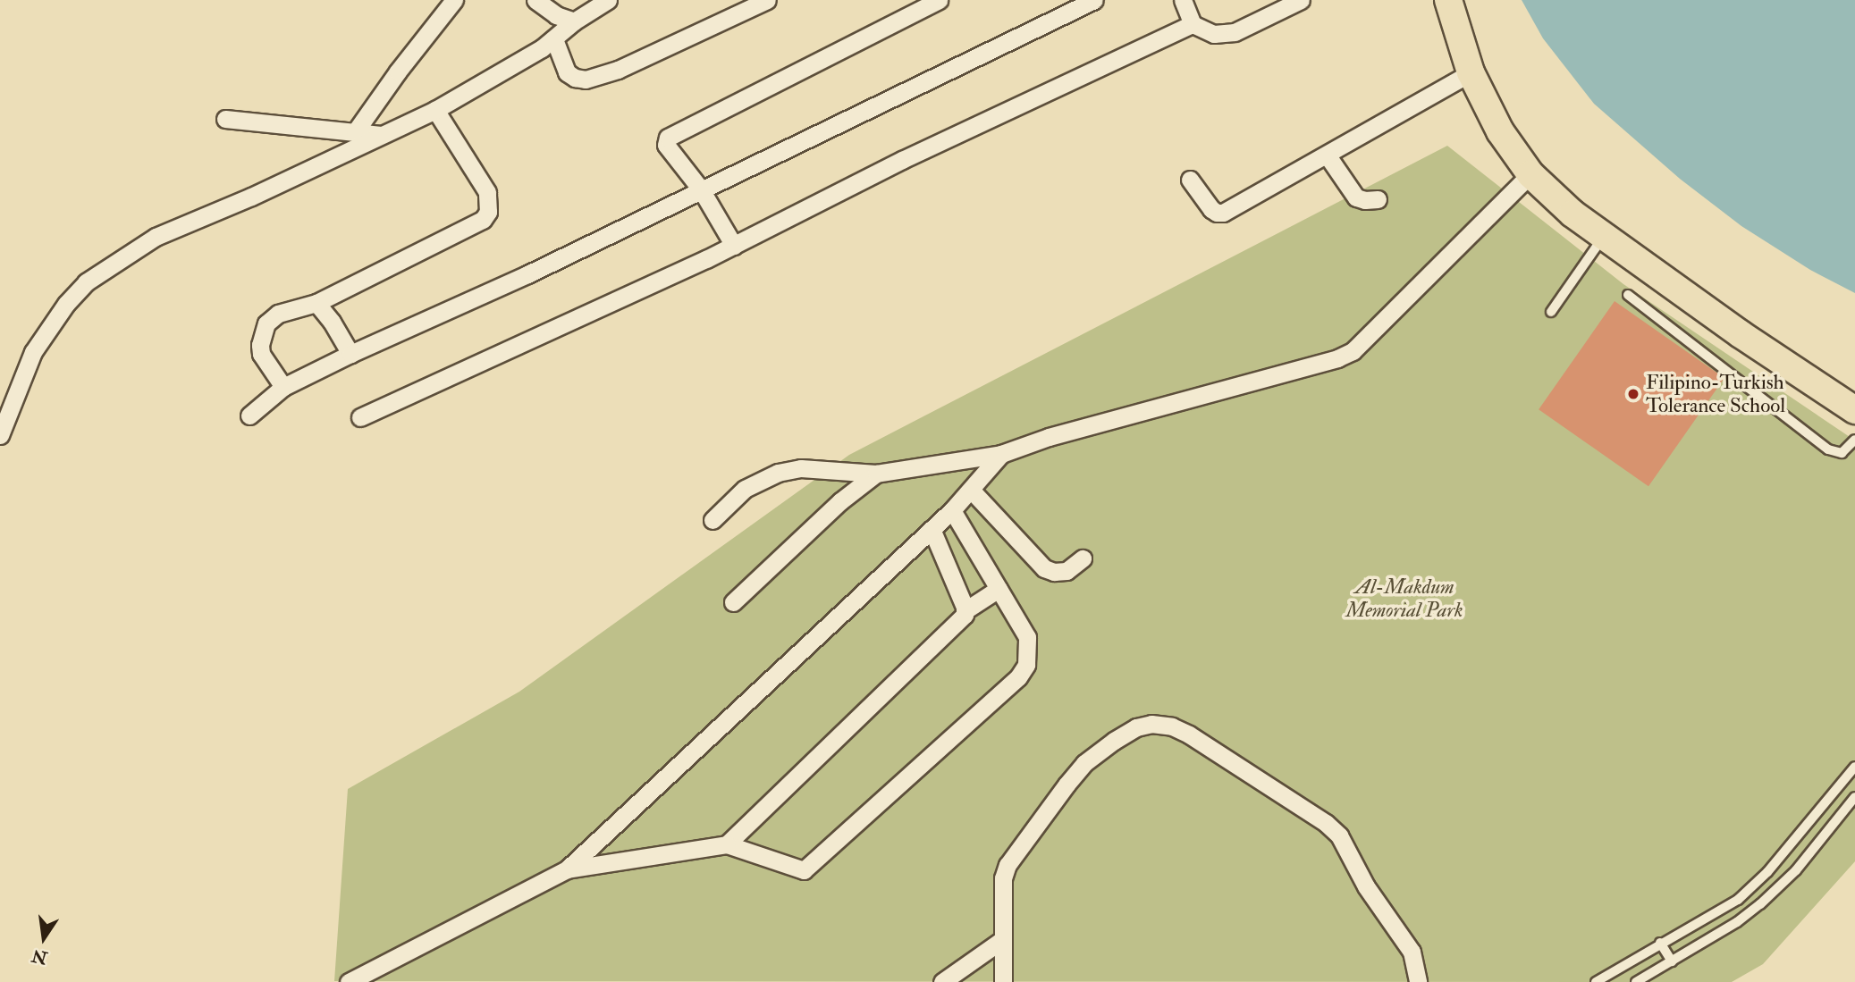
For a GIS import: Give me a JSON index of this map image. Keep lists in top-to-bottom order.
{
  "parks": ["Al-Makdum Memorial Park"],
  "places": ["Filipino-Turkish Tolerance School"],
  "north": "bottom"
}
